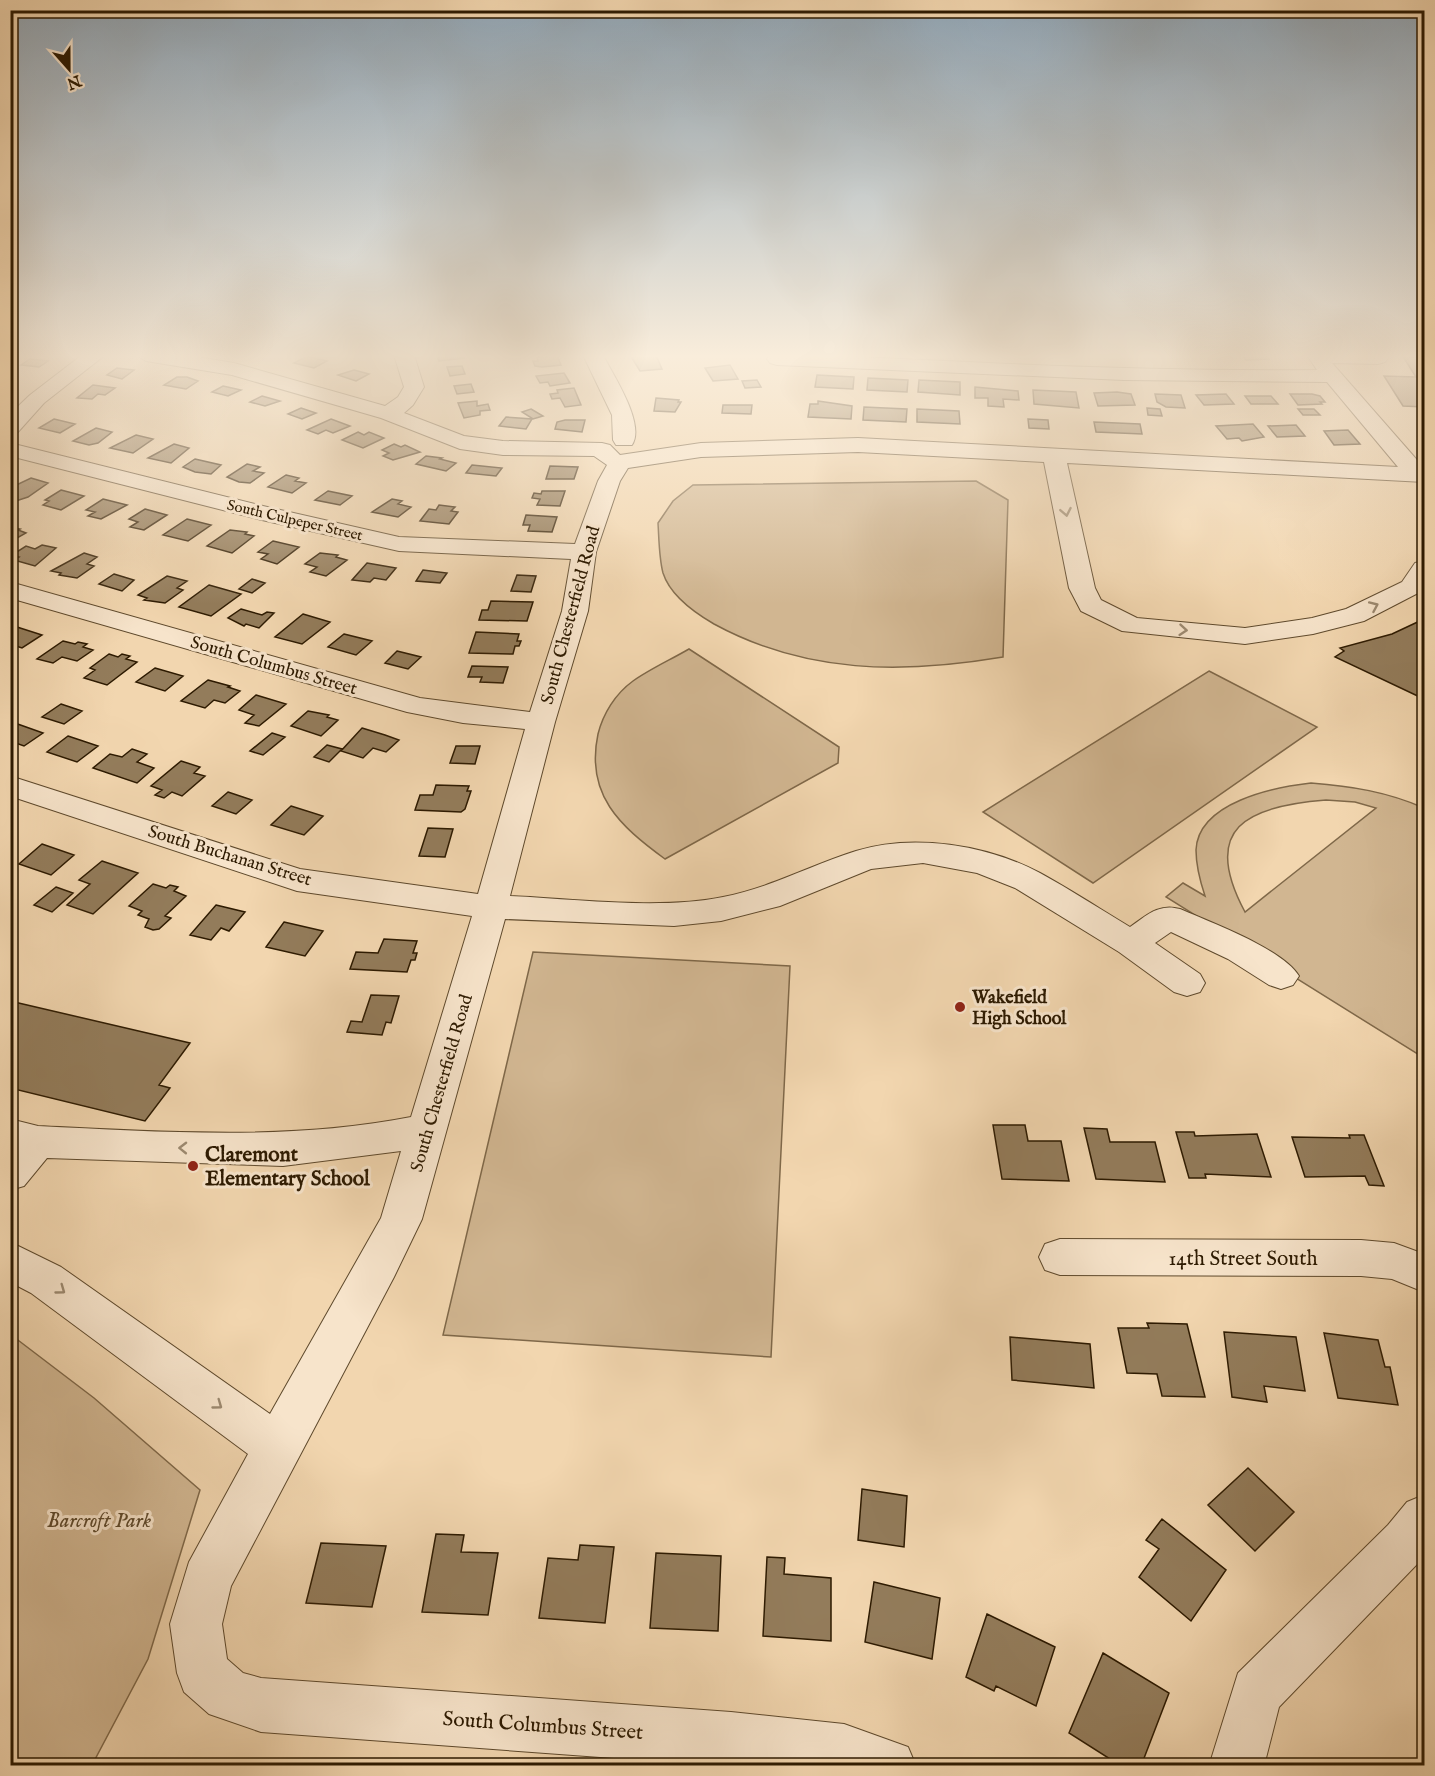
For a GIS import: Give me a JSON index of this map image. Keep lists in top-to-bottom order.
{
  "streets": {
    "street": [
      "South Culpeper Street",
      "South Chesterfield Road",
      "South Columbus Street",
      "South Buchanan Street",
      "14th Street South"
    ]
  },
  "crossings": [
    ["South Culpeper Street", "South Chesterfield Road"],
    ["South Chesterfield Road", "South Columbus Street"],
    ["South Chesterfield Road", "South Buchanan Street"]
  ],
  "parks": ["Barcroft Park"],
  "places": ["Wakefield High School", "Claremont Elementary School"],
  "north": "bottom"
}
